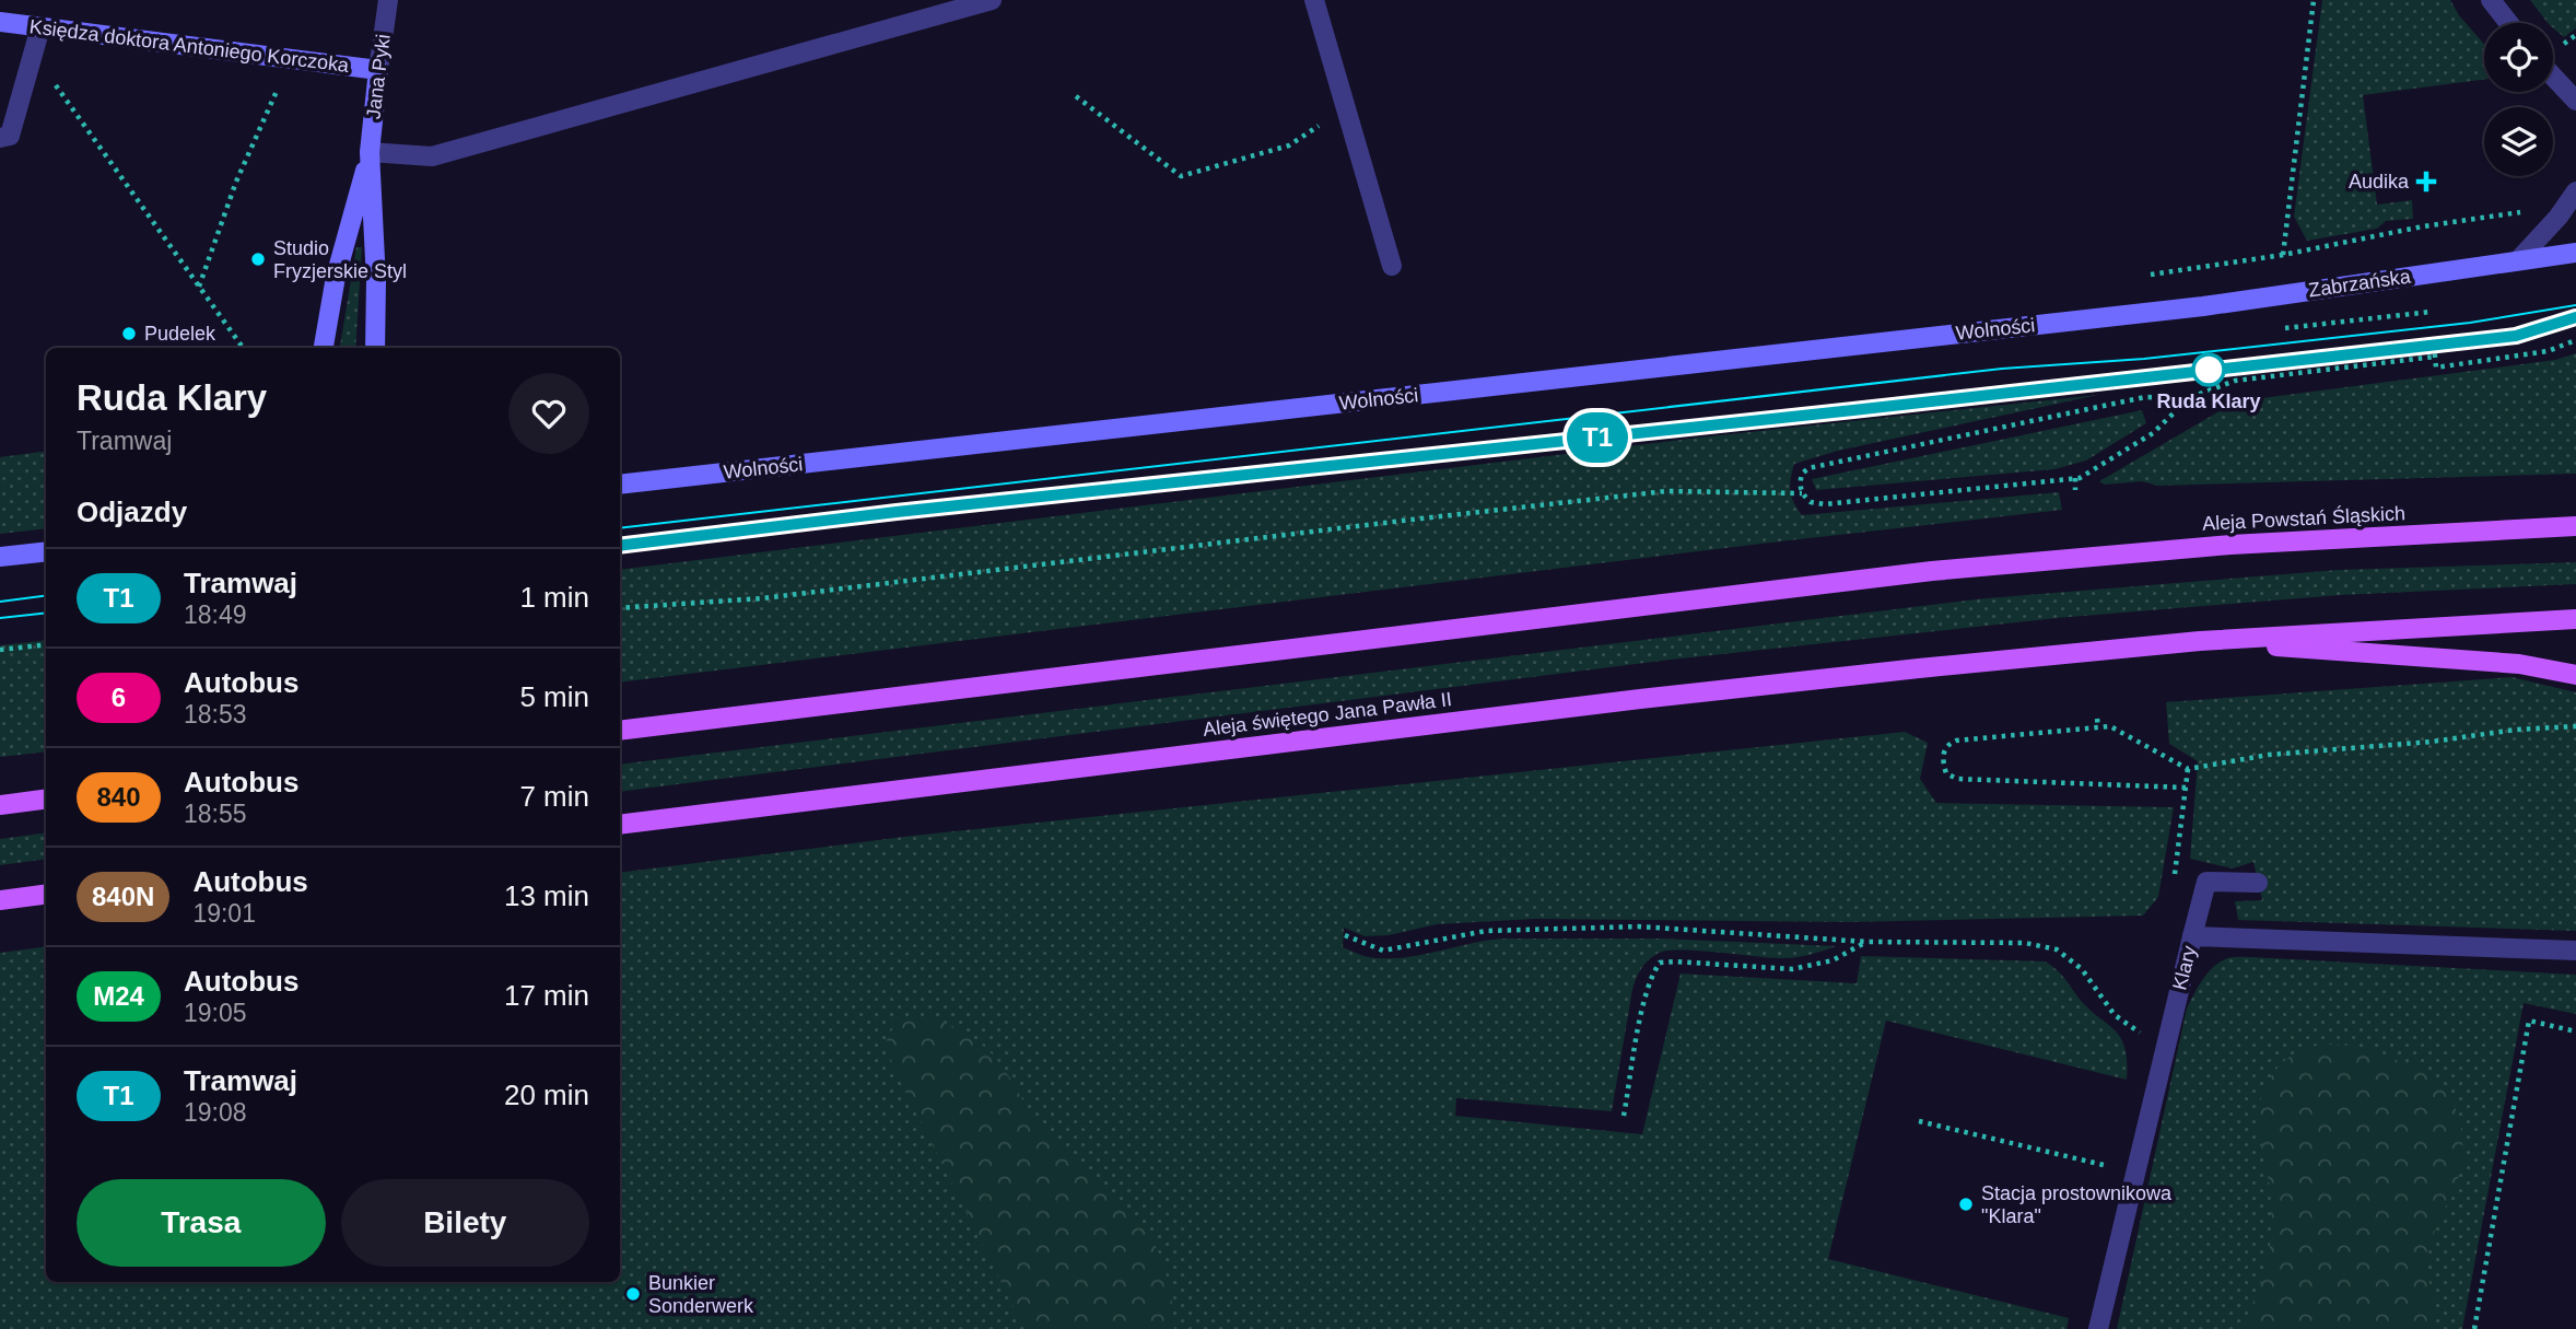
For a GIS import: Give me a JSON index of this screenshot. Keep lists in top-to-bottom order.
{
  "streets": {
    "main road": ["Aleja Powstań Śląskich", "Aleja świętego Jana Pawła II"],
    "street": [
      "Księdza doktora Antoniego Korczoka",
      "Jana Pyki",
      "Zabrzańska",
      "Wolności",
      "Klary"
    ]
  },
  "crossings": [
    ["Księdza doktora Antoniego Korczoka", "Jana Pyki"],
    ["Zabrzańska", "Wolności"]
  ],
  "places": {
    "health": ["Audika"],
    "other": [
      "Studio Fryzjerskie Styl",
      "Pudelek",
      "Ruda Klary",
      "Stacja prostownikowa \"Klara\"",
      "Bunkier Sonderwerk"
    ]
  },
  "lines": ["tram line T1"],
  "page": {
    "on_map": "T1",
    "heading": [
      ["Ruda Klary", "Tramwaj"],
      "Odjazdy"
    ],
    "list": [
      {
        "mark": "T1",
        "name": "Tramwaj",
        "note": "18:49",
        "value": "1 min"
      },
      {
        "mark": "6",
        "name": "Autobus",
        "note": "18:53",
        "value": "5 min"
      },
      {
        "mark": "840",
        "name": "Autobus",
        "note": "18:55",
        "value": "7 min"
      },
      {
        "mark": "840N",
        "name": "Autobus",
        "note": "19:01",
        "value": "13 min"
      },
      {
        "mark": "M24",
        "name": "Autobus",
        "note": "19:05",
        "value": "17 min"
      },
      {
        "mark": "T1",
        "name": "Tramwaj",
        "note": "19:08",
        "value": "20 min"
      }
    ],
    "buttons": ["Trasa", "Bilety"]
  }
}
